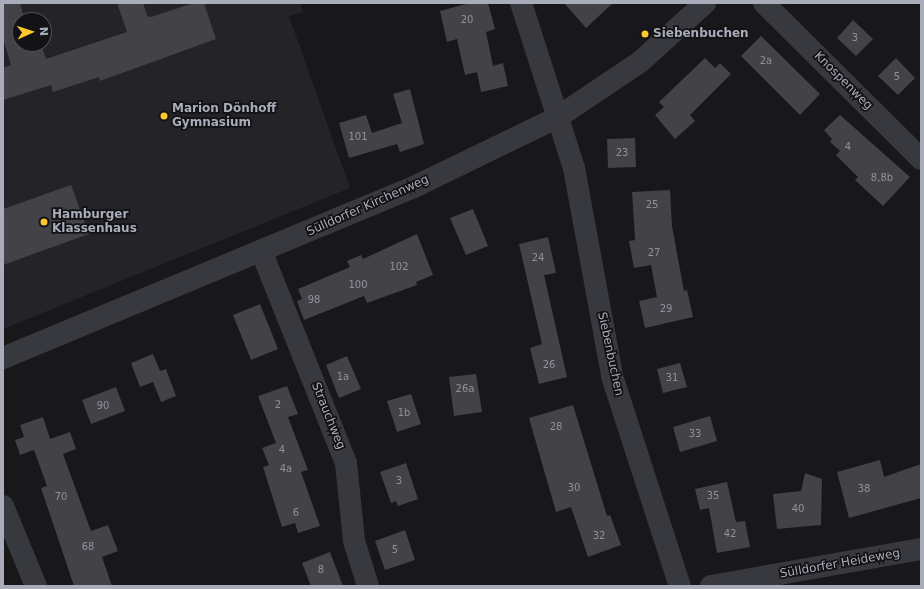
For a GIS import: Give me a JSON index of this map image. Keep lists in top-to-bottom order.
{
  "streets": {
    "street": [
      "Knospenweg",
      "Sülldorfer Kirchenweg",
      "Siebenbuchen",
      "Strauchweg",
      "Sülldorfer Heideweg"
    ]
  },
  "crossings": [
    ["Sülldorfer Kirchenweg", "Siebenbuchen"],
    ["Sülldorfer Kirchenweg", "Strauchweg"]
  ],
  "places": ["Siebenbuchen", "Marion Dönhoff Gymnasium", "Hamburger Klassenhaus"],
  "house_numbers": [
    "20",
    "3",
    "2a",
    "5",
    "101",
    "4",
    "23",
    "8,8b",
    "25",
    "27",
    "24",
    "102",
    "100",
    "98",
    "29",
    "26",
    "1a",
    "31",
    "26a",
    "2",
    "90",
    "1b",
    "28",
    "33",
    "4",
    "4a",
    "3",
    "30",
    "38",
    "35",
    "70",
    "40",
    "6",
    "42",
    "32",
    "68",
    "5",
    "8"
  ],
  "north": "right"
}
